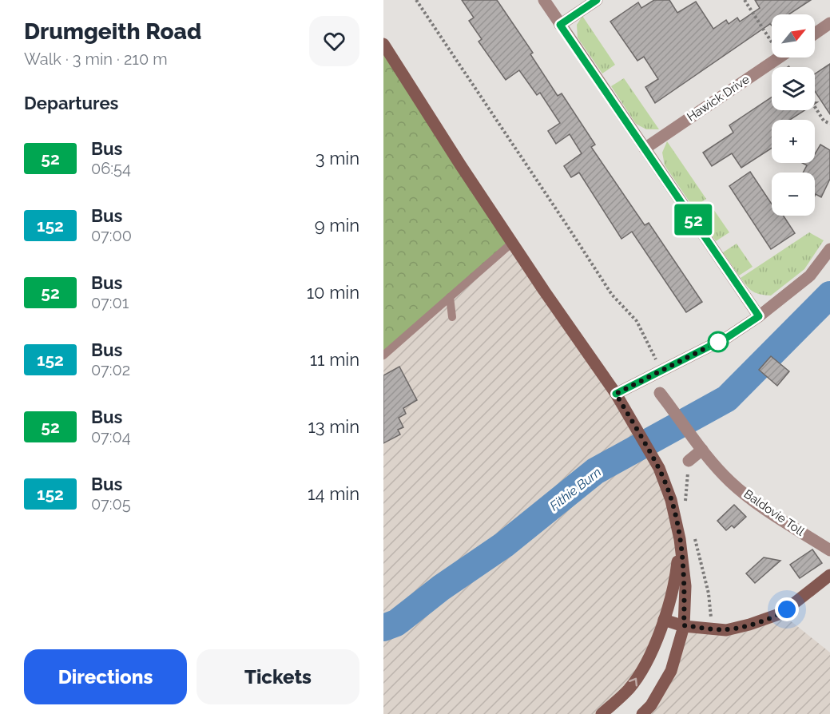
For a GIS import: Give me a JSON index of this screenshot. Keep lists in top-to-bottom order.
{
  "streets": {
    "street": ["Hawick Drive", "Baldovie Toll"]
  },
  "water": ["Fithie Burn"],
  "lines": ["bus line 52"],
  "north": "top right",
  "page": {
    "heading": [
      ["Drumgeith Road", "Walk · 3 min · 210 m"],
      "Departures"
    ],
    "on_map": "52",
    "map_buttons": ["+", "−"],
    "list": [
      {
        "mark": "52",
        "name": "Bus",
        "note": "06:54",
        "value": "3 min"
      },
      {
        "mark": "152",
        "name": "Bus",
        "note": "07:00",
        "value": "9 min"
      },
      {
        "mark": "52",
        "name": "Bus",
        "note": "07:01",
        "value": "10 min"
      },
      {
        "mark": "152",
        "name": "Bus",
        "note": "07:02",
        "value": "11 min"
      },
      {
        "mark": "52",
        "name": "Bus",
        "note": "07:04",
        "value": "13 min"
      },
      {
        "mark": "152",
        "name": "Bus",
        "note": "07:05",
        "value": "14 min"
      }
    ],
    "buttons": ["Directions", "Tickets"]
  }
}
